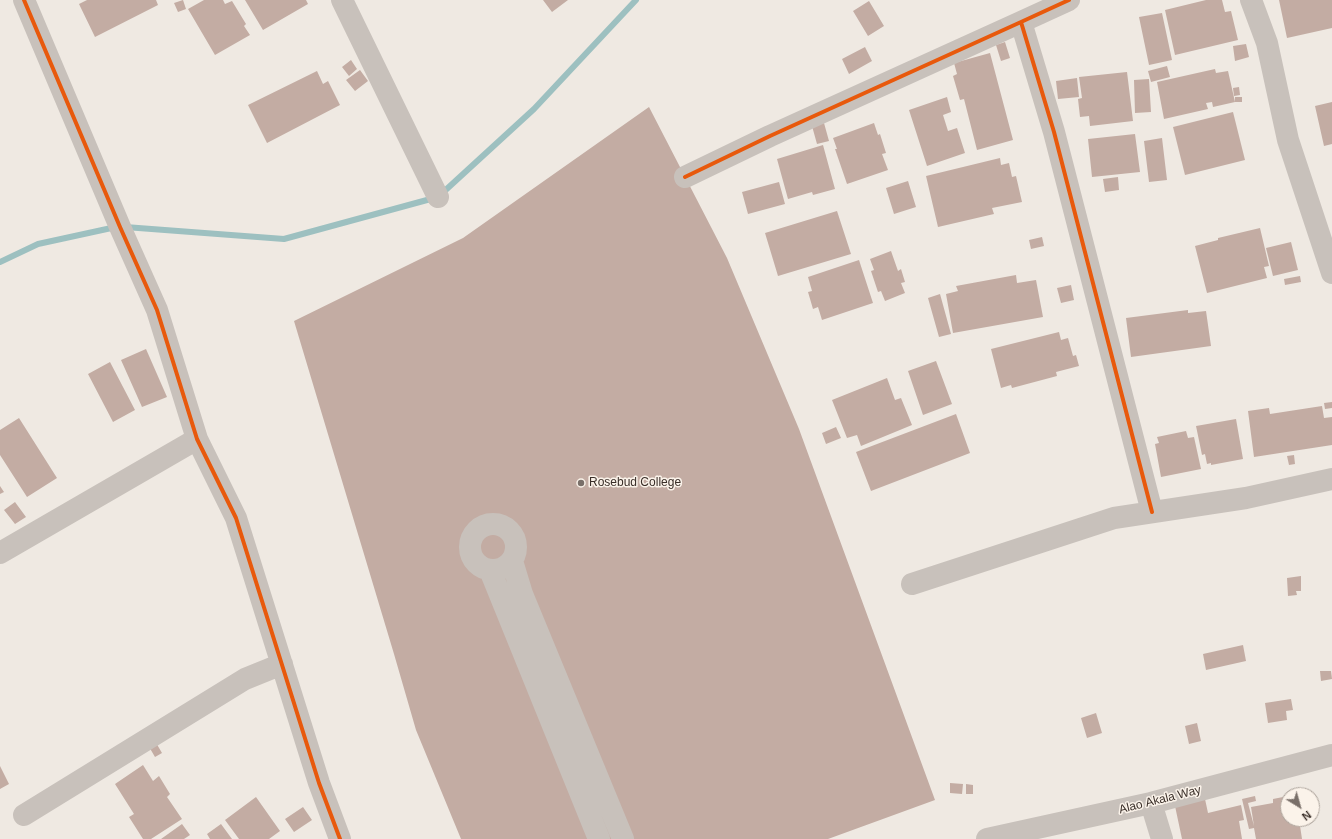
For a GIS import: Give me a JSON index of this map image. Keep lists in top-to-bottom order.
{
  "streets": {
    "street": ["Alao Akala Way"]
  },
  "places": ["Rosebud College"],
  "north": "bottom right"
}
